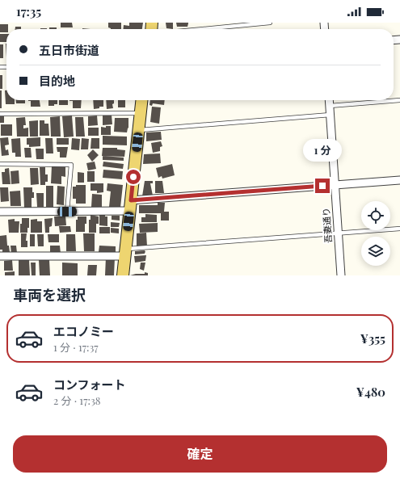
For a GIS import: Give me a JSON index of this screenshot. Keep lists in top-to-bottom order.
{
  "streets": {
    "street": ["吾妻通り"]
  },
  "page": {
    "status": "17:35",
    "banner": ["五日市街道", "目的地"],
    "bubble": "1 分",
    "heading": "車両を選択",
    "list": [
      {
        "name": "エコノミー",
        "note": "1 分 · 17:37",
        "value": "¥355"
      },
      {
        "name": "コンフォート",
        "note": "2 分 · 17:38",
        "value": "¥480"
      }
    ],
    "buttons": "確定"
  }
}
